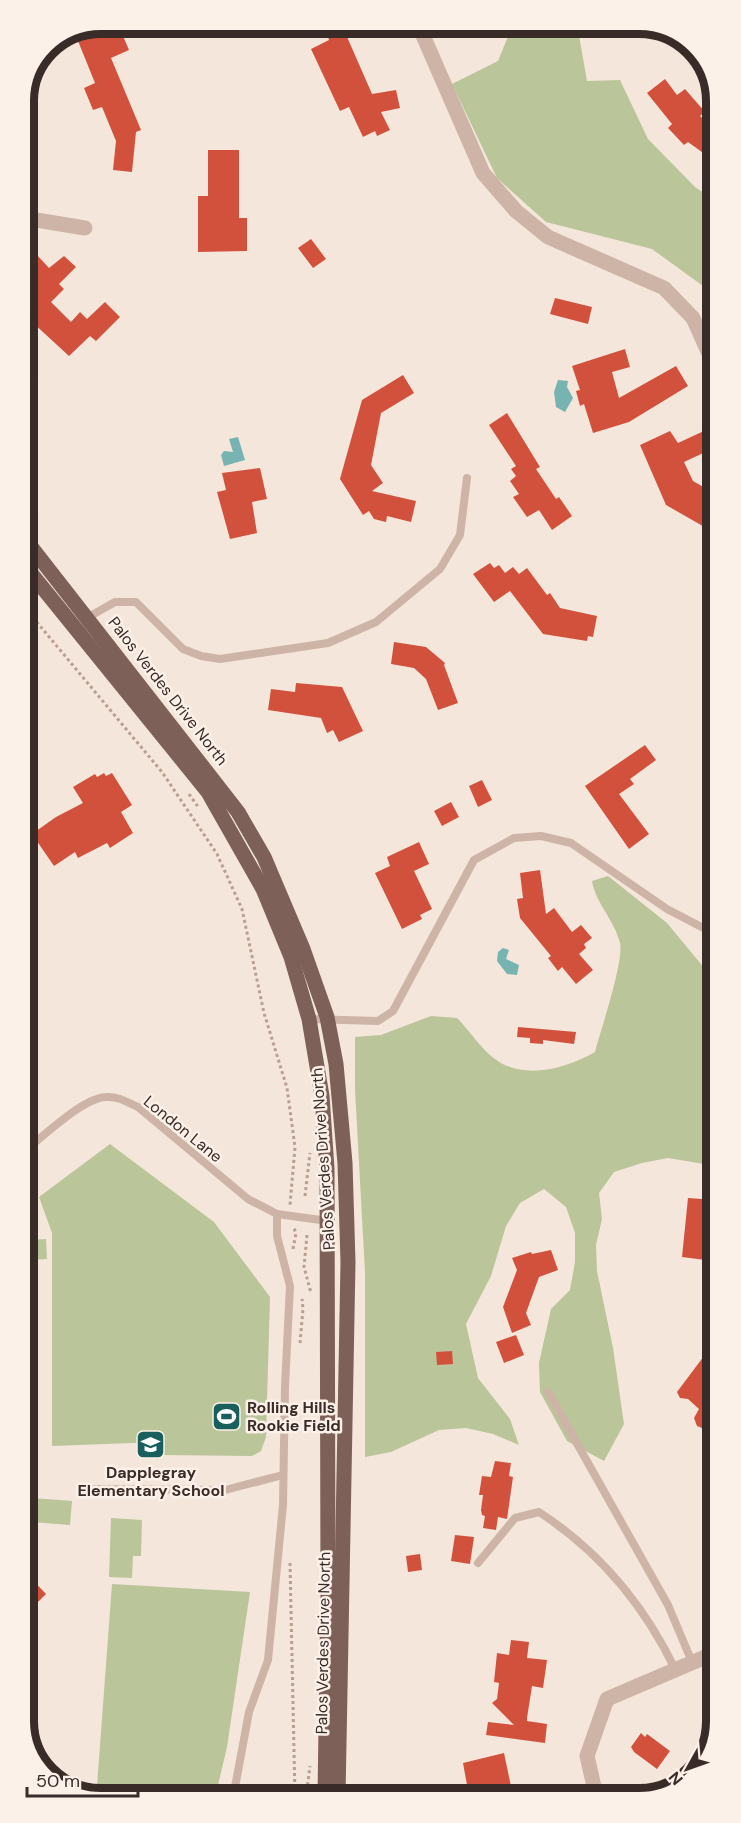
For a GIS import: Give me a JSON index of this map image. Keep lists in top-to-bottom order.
{
  "streets": {
    "main road": ["Palos Verdes Drive North"],
    "lane": ["London Lane"]
  },
  "crossings": [
    ["Palos Verdes Drive North", "London Lane"]
  ],
  "places": {
    "sports": ["Rolling Hills Rookie Field"],
    "school or university": ["Dapplegray Elementary School"]
  },
  "scale_bar": "50 m",
  "north": "bottom left"
}
